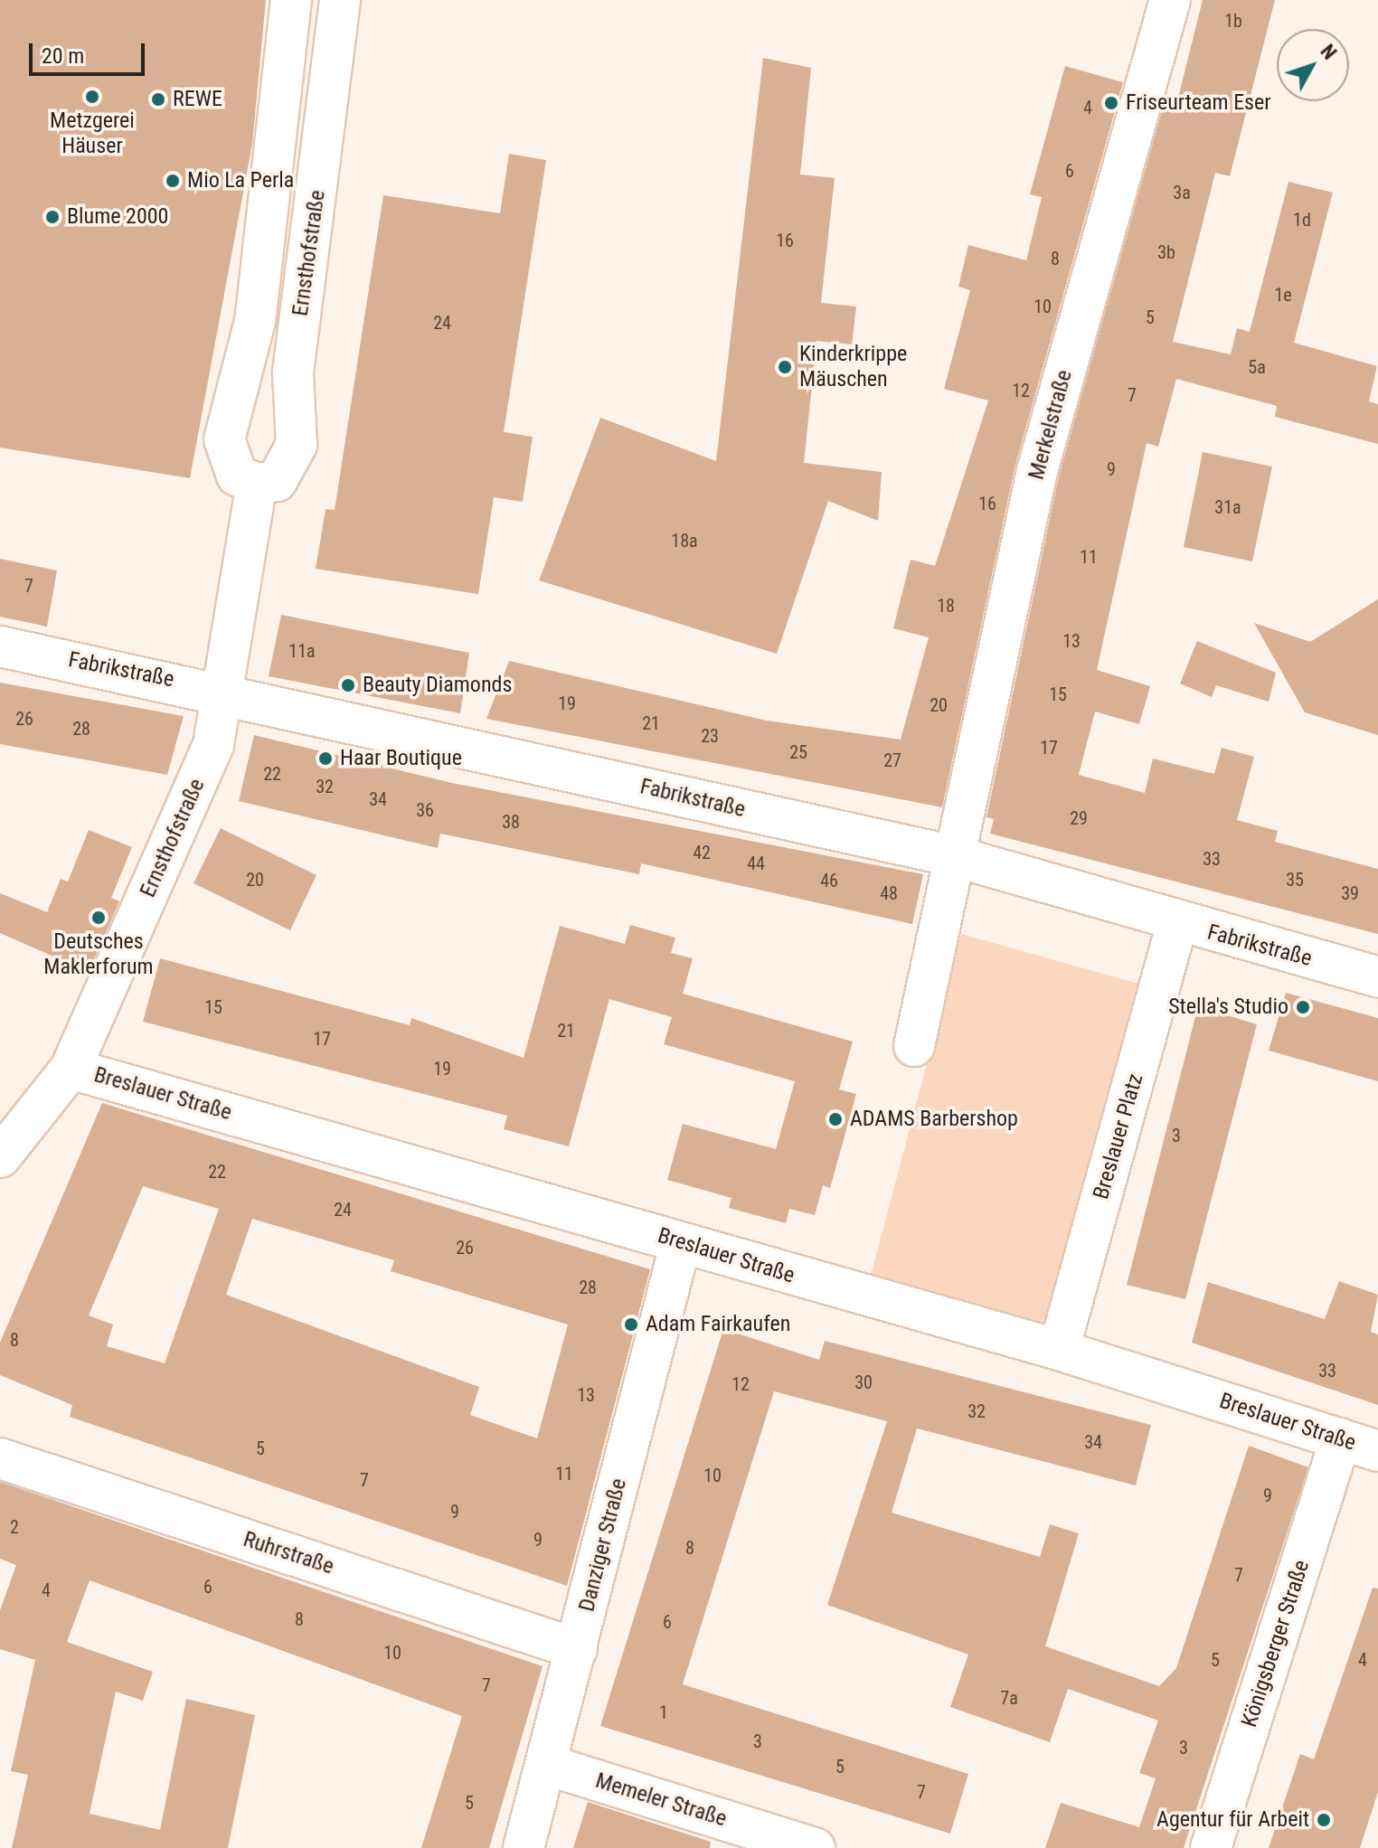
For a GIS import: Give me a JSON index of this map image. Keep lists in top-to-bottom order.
{
  "streets": {
    "street": [
      "Ernsthofstraße",
      "Merkelstraße",
      "Fabrikstraße",
      "Breslauer Straße",
      "Breslauer Platz",
      "Danziger Straße",
      "Ruhrstraße",
      "Königsberger Straße",
      "Memeler Straße"
    ]
  },
  "crossings": [
    ["Ernsthofstraße", "Fabrikstraße"],
    ["Ernsthofstraße", "Breslauer Straße"],
    ["Merkelstraße", "Fabrikstraße"],
    ["Fabrikstraße", "Breslauer Platz"],
    ["Breslauer Straße", "Breslauer Platz"],
    ["Breslauer Straße", "Danziger Straße"],
    ["Breslauer Straße", "Königsberger Straße"],
    ["Danziger Straße", "Ruhrstraße"],
    ["Danziger Straße", "Memeler Straße"]
  ],
  "places": [
    "Metzgerei Häuser",
    "REWE",
    "Friseurteam Eser",
    "Mio La Perla",
    "Blume 2000",
    "Kinderkrippe Mäuschen",
    "Beauty Diamonds",
    "Haar Boutique",
    "Deutsches Maklerforum",
    "Stella's Studio",
    "ADAMS Barbershop",
    "Adam Fairkaufen",
    "Agentur für Arbeit"
  ],
  "house_numbers": [
    "1b",
    "4",
    "6",
    "3a",
    "1d",
    "16",
    "3b",
    "8",
    "1e",
    "10",
    "5",
    "24",
    "5a",
    "12",
    "7",
    "9",
    "16",
    "31a",
    "18a",
    "11",
    "7",
    "18",
    "13",
    "11a",
    "15",
    "19",
    "20",
    "26",
    "21",
    "28",
    "23",
    "17",
    "25",
    "27",
    "22",
    "32",
    "34",
    "36",
    "29",
    "38",
    "42",
    "33",
    "44",
    "20",
    "35",
    "46",
    "48",
    "39",
    "15",
    "21",
    "17",
    "19",
    "3",
    "22",
    "24",
    "26",
    "28",
    "8",
    "33",
    "30",
    "12",
    "13",
    "32",
    "34",
    "5",
    "11",
    "10",
    "7",
    "9",
    "9",
    "2",
    "9",
    "8",
    "7",
    "6",
    "4",
    "8",
    "6",
    "10",
    "5",
    "4",
    "7",
    "7a",
    "1",
    "3",
    "3",
    "5",
    "7",
    "5"
  ],
  "scale_bar": "20 m",
  "north": "top right"
}
